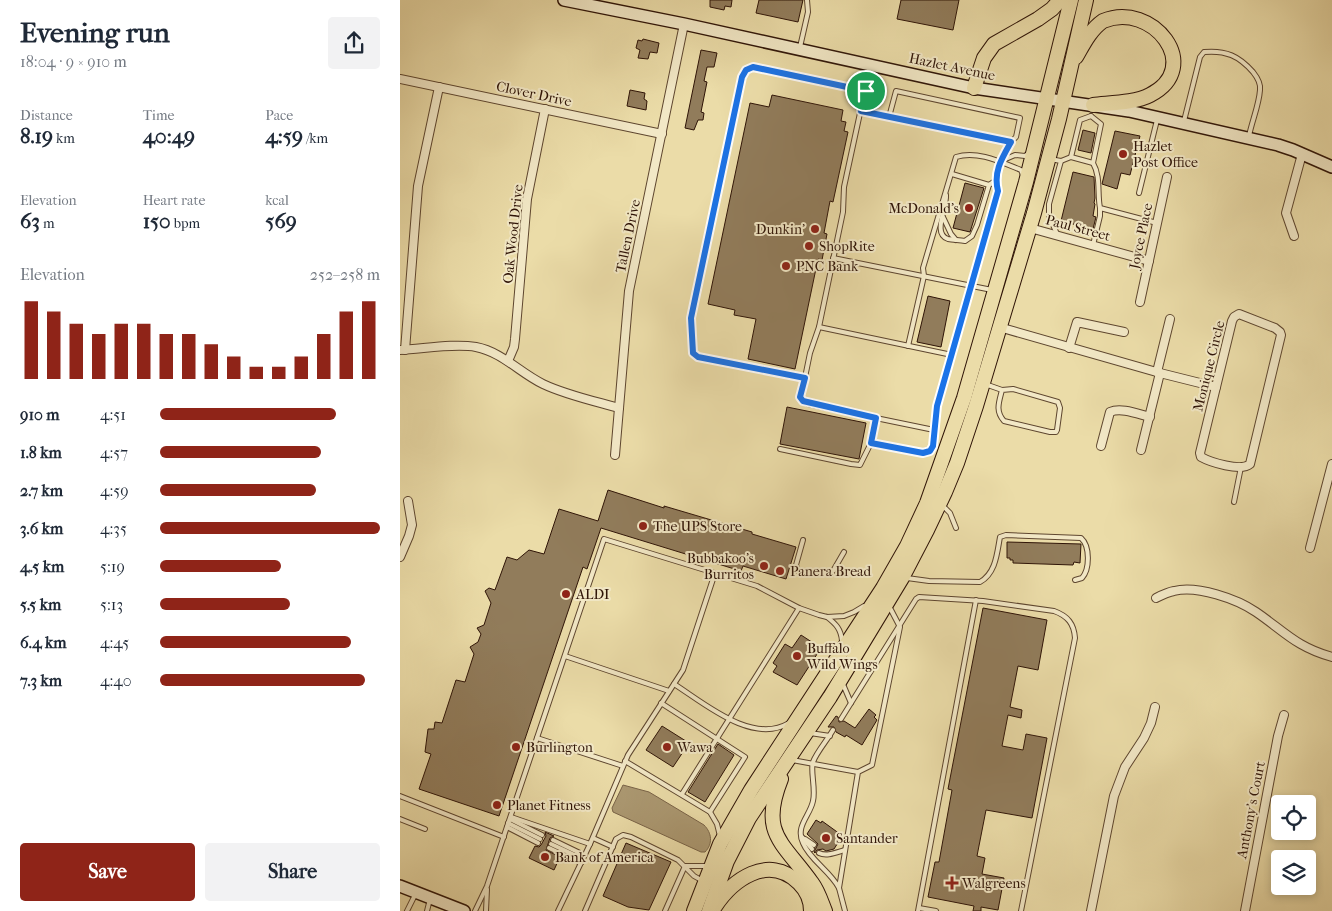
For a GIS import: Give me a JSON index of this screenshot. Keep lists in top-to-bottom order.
{
  "streets": {
    "street": [
      "Hazlet Avenue",
      "Clover Drive",
      "Paul Street",
      "Oak Wood Drive",
      "Tallen Drive",
      "Joyce Place",
      "Monique Circle",
      "Anthony's Court"
    ]
  },
  "crossings": [
    ["Hazlet Avenue", "Tallen Drive"],
    ["Clover Drive", "Oak Wood Drive"],
    ["Clover Drive", "Tallen Drive"],
    ["Paul Street", "Joyce Place"]
  ],
  "places": {
    "other": [
      "Hazlet Post Office",
      "McDonald's",
      "Dunkin'",
      "ShopRite",
      "PNC Bank",
      "The UPS Store",
      "Bubbakoo's Burritos",
      "Panera Bread",
      "ALDI",
      "Buffalo Wild Wings",
      "Burlington",
      "Wawa",
      "Planet Fitness",
      "Santander",
      "Bank of America"
    ],
    "health": ["Walgreens"]
  },
  "page": {
    "heading": ["Evening run", "18:04 · 9 × 910 m"],
    "stats": [
      ["Distance", "8.19 km"],
      ["Time", "40:49"],
      ["Pace", "4:59 /km"],
      ["Elevation", "63 m"],
      ["Heart rate", "150 bpm"],
      ["kcal", "569"]
    ],
    "chart": ["Elevation", "252–258 m"],
    "list": [
      {
        "name": "910 m",
        "note": "4:51"
      },
      {
        "name": "1.8 km",
        "note": "4:57"
      },
      {
        "name": "2.7 km",
        "note": "4:59"
      },
      {
        "name": "3.6 km",
        "note": "4:35"
      },
      {
        "name": "4.5 km",
        "note": "5:19"
      },
      {
        "name": "5.5 km",
        "note": "5:13"
      },
      {
        "name": "6.4 km",
        "note": "4:45"
      },
      {
        "name": "7.3 km",
        "note": "4:40"
      }
    ],
    "buttons": ["Save", "Share"]
  }
}
